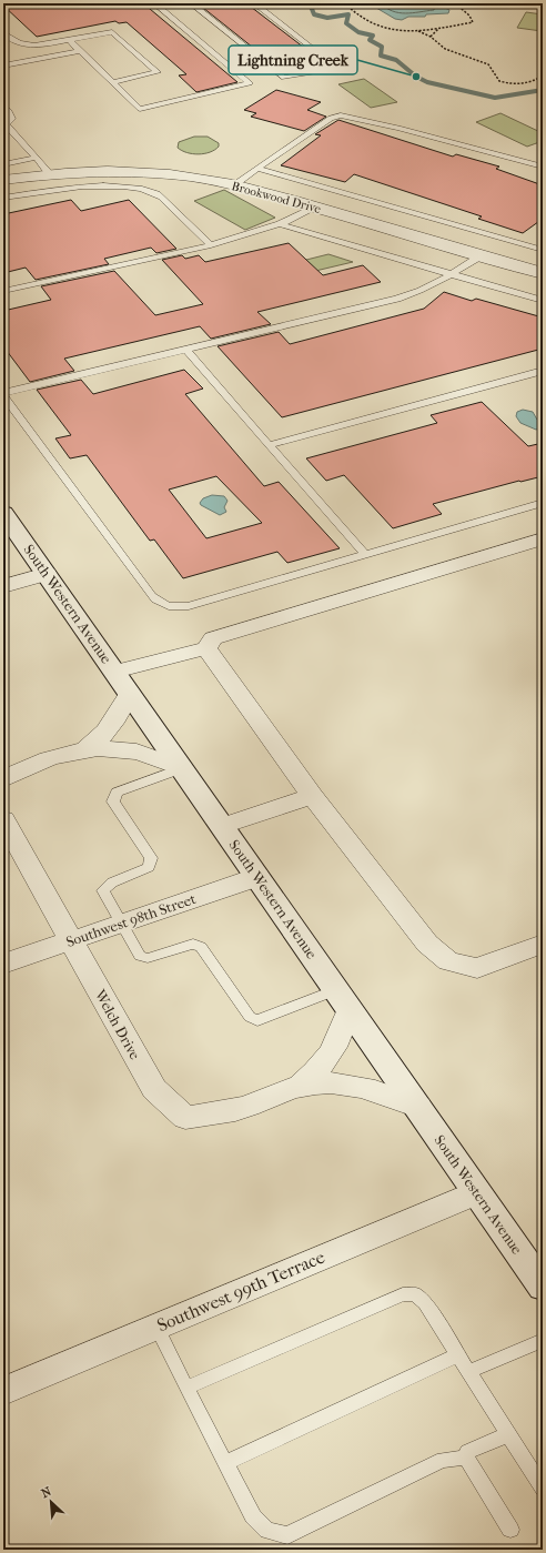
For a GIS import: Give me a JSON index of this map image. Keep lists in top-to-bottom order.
{
  "streets": {
    "main road": ["South Western Avenue"],
    "street": [
      "Brookwood Drive",
      "Southwest 98th Street",
      "Welch Drive",
      "Southwest 99th Terrace"
    ]
  },
  "crossings": [
    ["South Western Avenue", "Southwest 98th Street"],
    ["South Western Avenue", "Welch Drive"],
    ["South Western Avenue", "Southwest 99th Terrace"],
    ["Southwest 98th Street", "Welch Drive"]
  ],
  "places": ["Lightning Creek"],
  "north": "top left"
}
